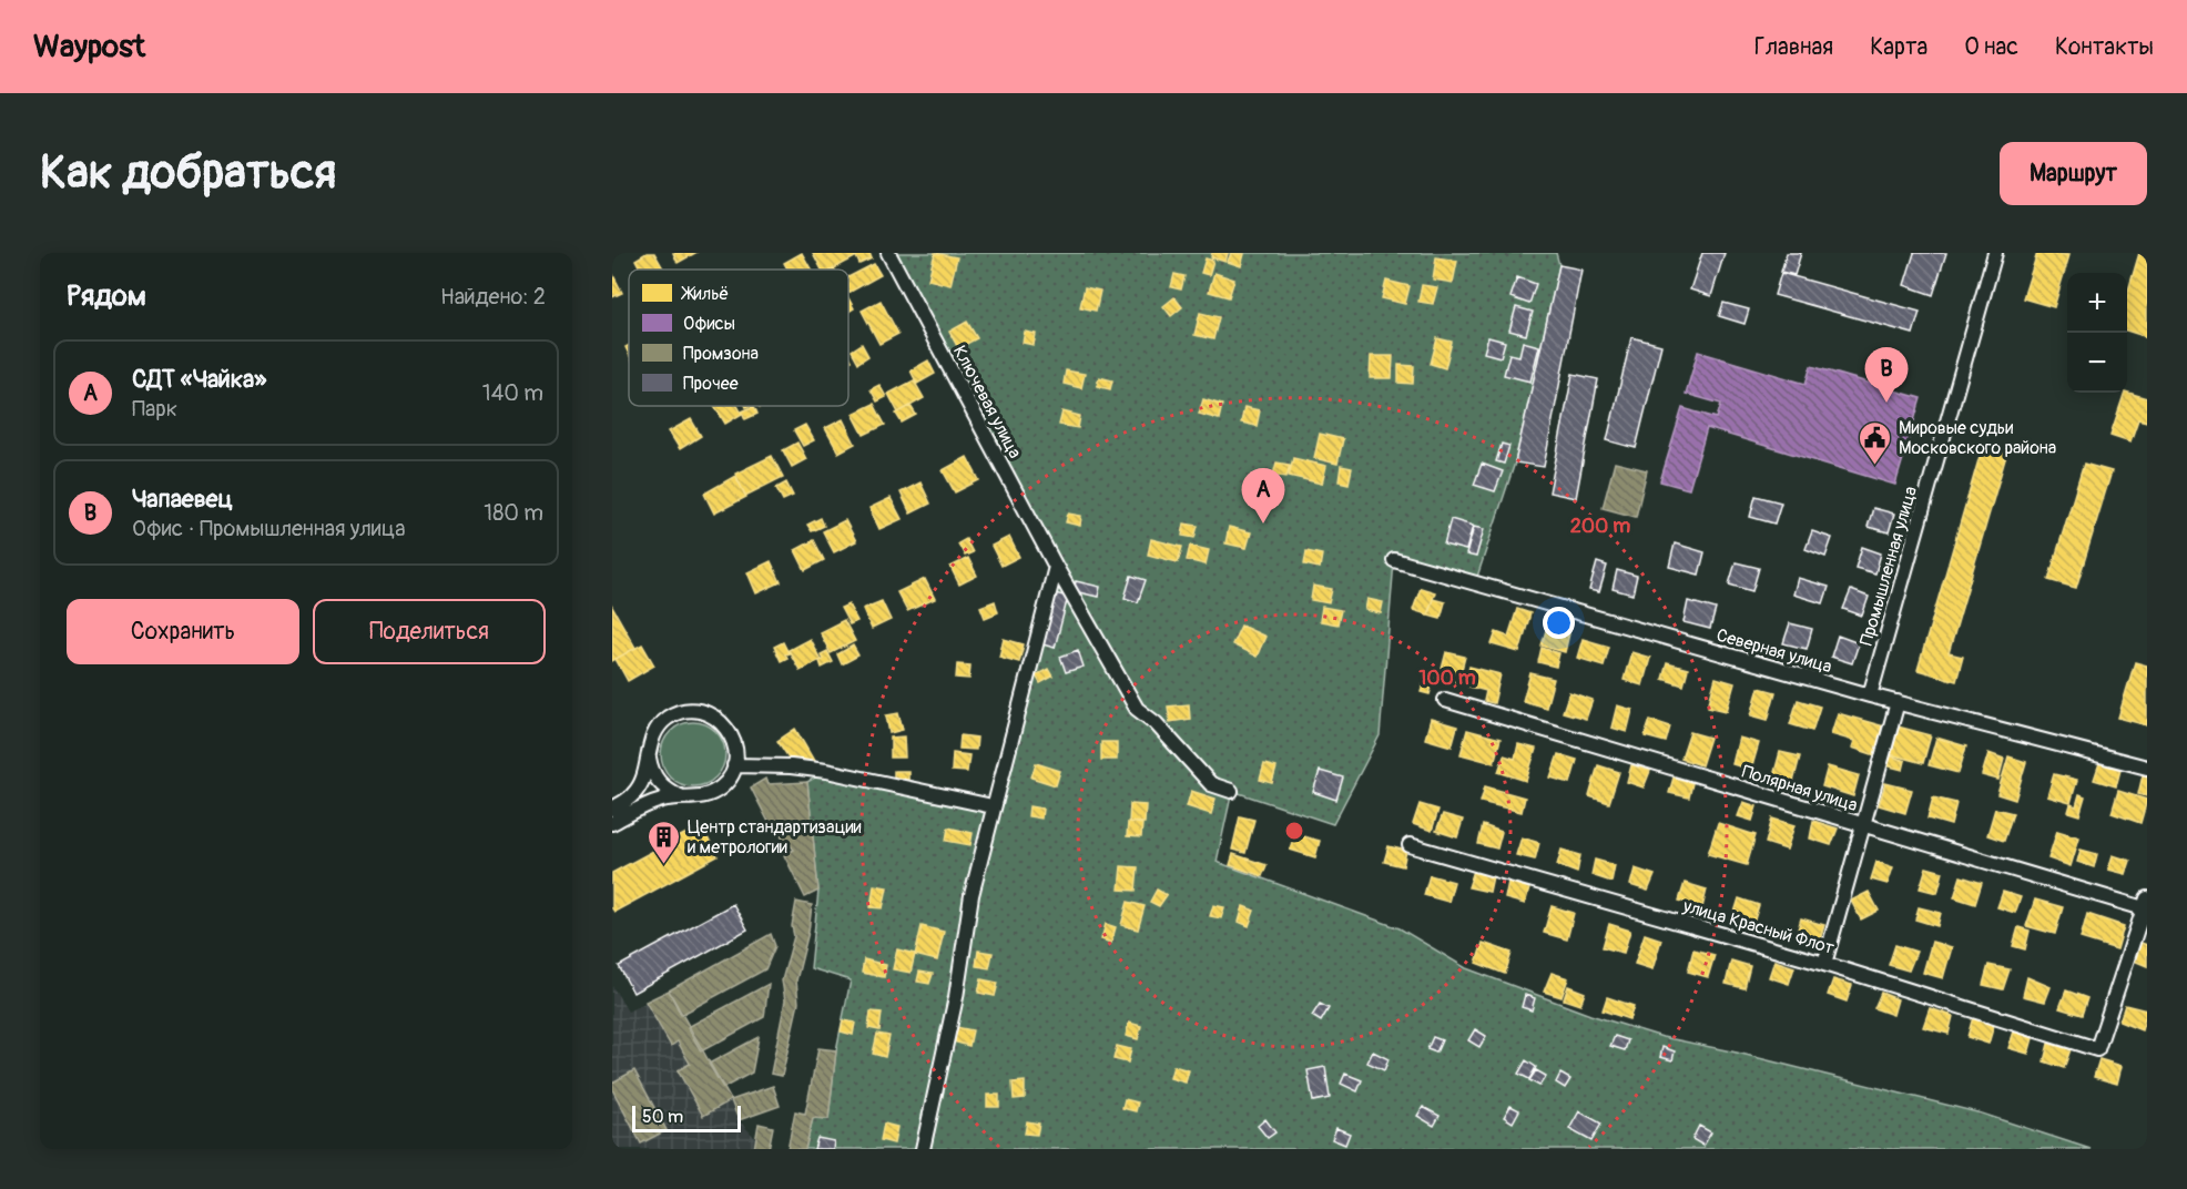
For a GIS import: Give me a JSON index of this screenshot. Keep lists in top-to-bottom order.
{
  "streets": {
    "street": [
      "Ключевая улица",
      "Промышленная улица",
      "Северная улица",
      "Полярная улица",
      "улица Красный Флот"
    ]
  },
  "crossings": [
    ["Промышленная улица", "Северная улица"],
    ["Полярная улица", "улица Красный Флот"]
  ],
  "places": {
    "public building": ["Мировые судьи Московского района"],
    "building": ["Центр стандартизации и метрологии"]
  },
  "legend": [
    "Жильё",
    "Офисы",
    "Промзона",
    "Прочее"
  ],
  "scale_bar": "50 m",
  "page": {
    "header": "Waypost",
    "nav": [
      "Главная",
      "Карта",
      "О нас",
      "Контакты"
    ],
    "buttons": [
      "Маршрут",
      ["Сохранить", "Поделиться"]
    ],
    "title": "Как добраться",
    "heading": ["Рядом", "Найдено: 2"],
    "map_buttons": ["+", "−"],
    "list": [
      {
        "mark": "A",
        "name": "СДТ «Чайка»",
        "note": "Парк",
        "value": "140 m"
      },
      {
        "mark": "B",
        "name": "Чапаевец",
        "note": "Офис · Промышленная улица",
        "value": "180 m"
      }
    ],
    "pins": ["B", "A"],
    "scale": "50 m"
  },
  "rings": ["200 m", "100 m"]
}
